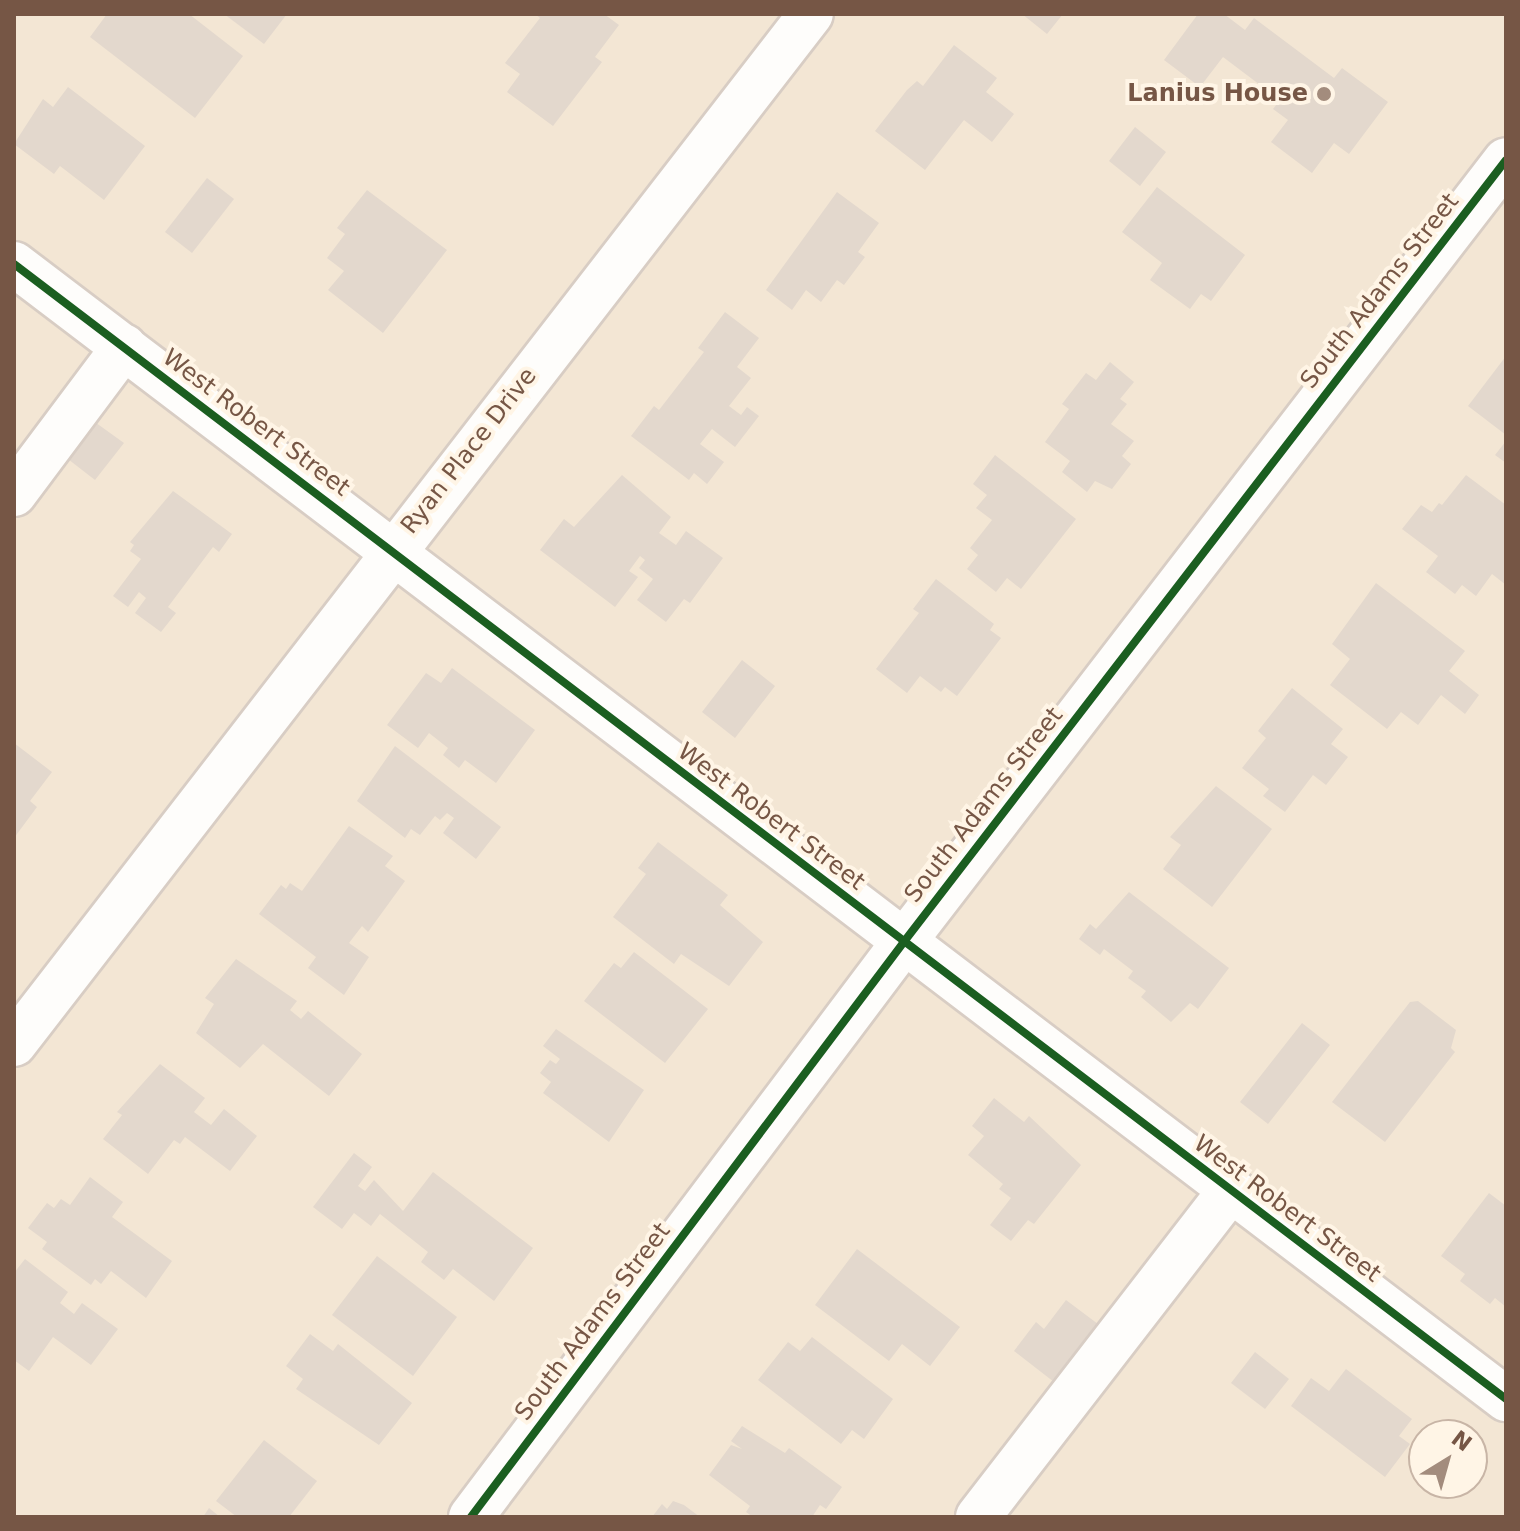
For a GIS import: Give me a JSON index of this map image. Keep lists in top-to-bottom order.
{
  "streets": {
    "street": ["South Adams Street", "West Robert Street", "Ryan Place Drive"]
  },
  "crossings": [
    ["South Adams Street", "West Robert Street"],
    ["West Robert Street", "Ryan Place Drive"]
  ],
  "places": ["Lanius House"],
  "north": "top right"
}
